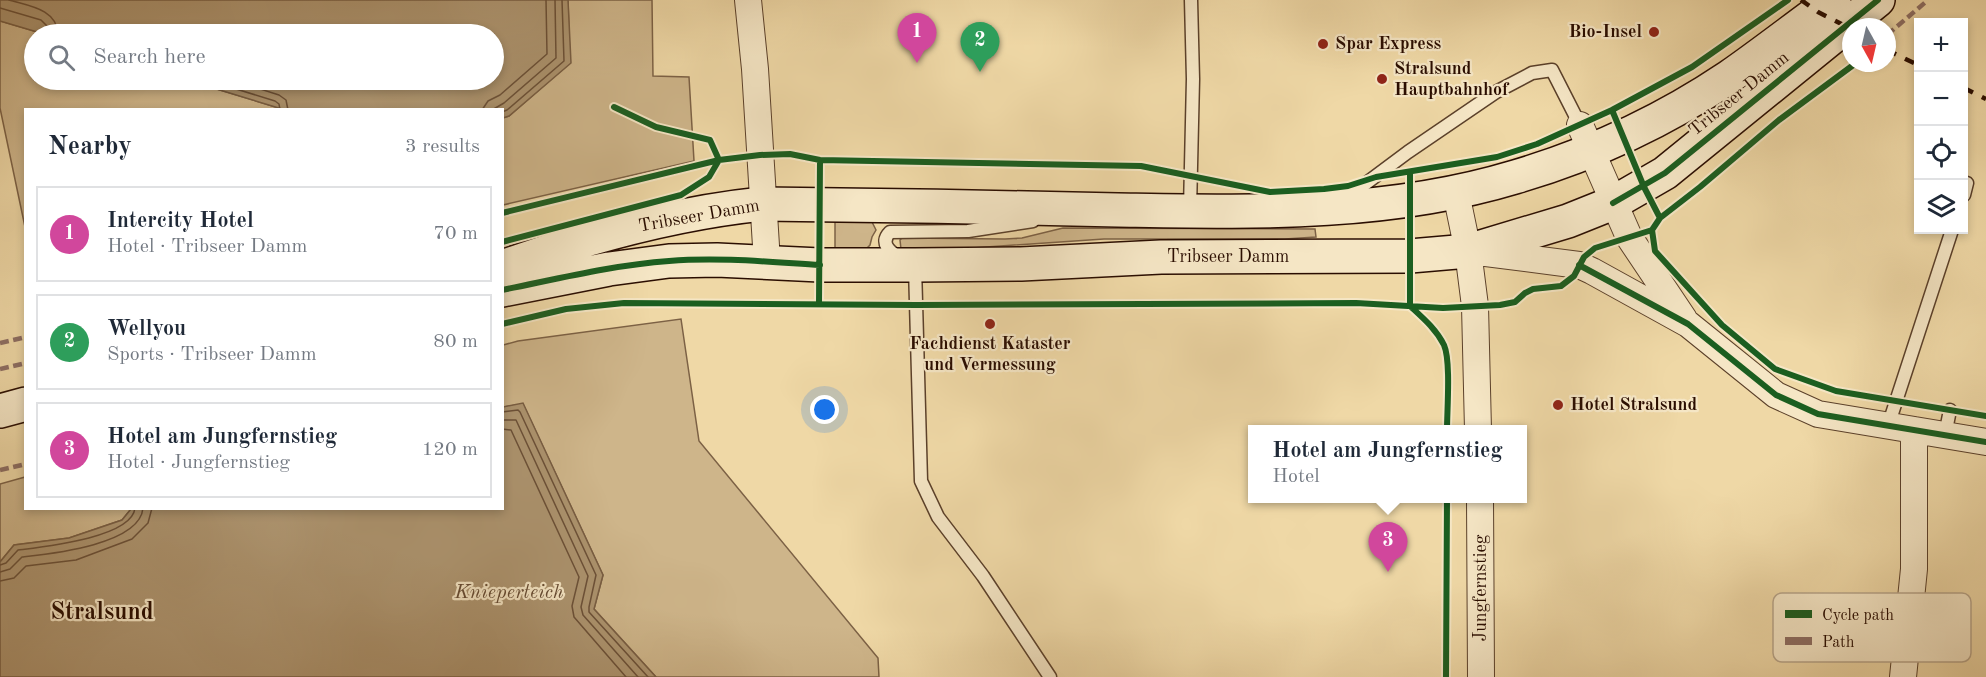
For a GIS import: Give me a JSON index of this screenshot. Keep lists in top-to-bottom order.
{
  "streets": {
    "main road": ["Tribseer Damm"],
    "street": ["Jungfernstieg"]
  },
  "districts": ["Stralsund"],
  "water": ["Knieperteich"],
  "places": [
    "Bio-Insel",
    "Spar Express",
    "Stralsund Hauptbahnhof",
    "Fachdienst Kataster und Vermessung",
    "Hotel Stralsund"
  ],
  "legend": ["Cycle path", "Path"],
  "north": "bottom",
  "page": {
    "pins": ["1", "2", "3"],
    "map_buttons": ["+", "−"],
    "search": "Search here",
    "heading": ["Nearby", "3 results"],
    "list": [
      {
        "mark": "1",
        "name": "Intercity Hotel",
        "note": "Hotel · Tribseer Damm",
        "value": "70 m"
      },
      {
        "mark": "2",
        "name": "Wellyou",
        "note": "Sports · Tribseer Damm",
        "value": "80 m"
      },
      {
        "mark": "3",
        "name": "Hotel am Jungfernstieg",
        "note": "Hotel · Jungfernstieg",
        "value": "120 m"
      }
    ],
    "popup": ["Hotel am Jungfernstieg", "Hotel"]
  }
}
